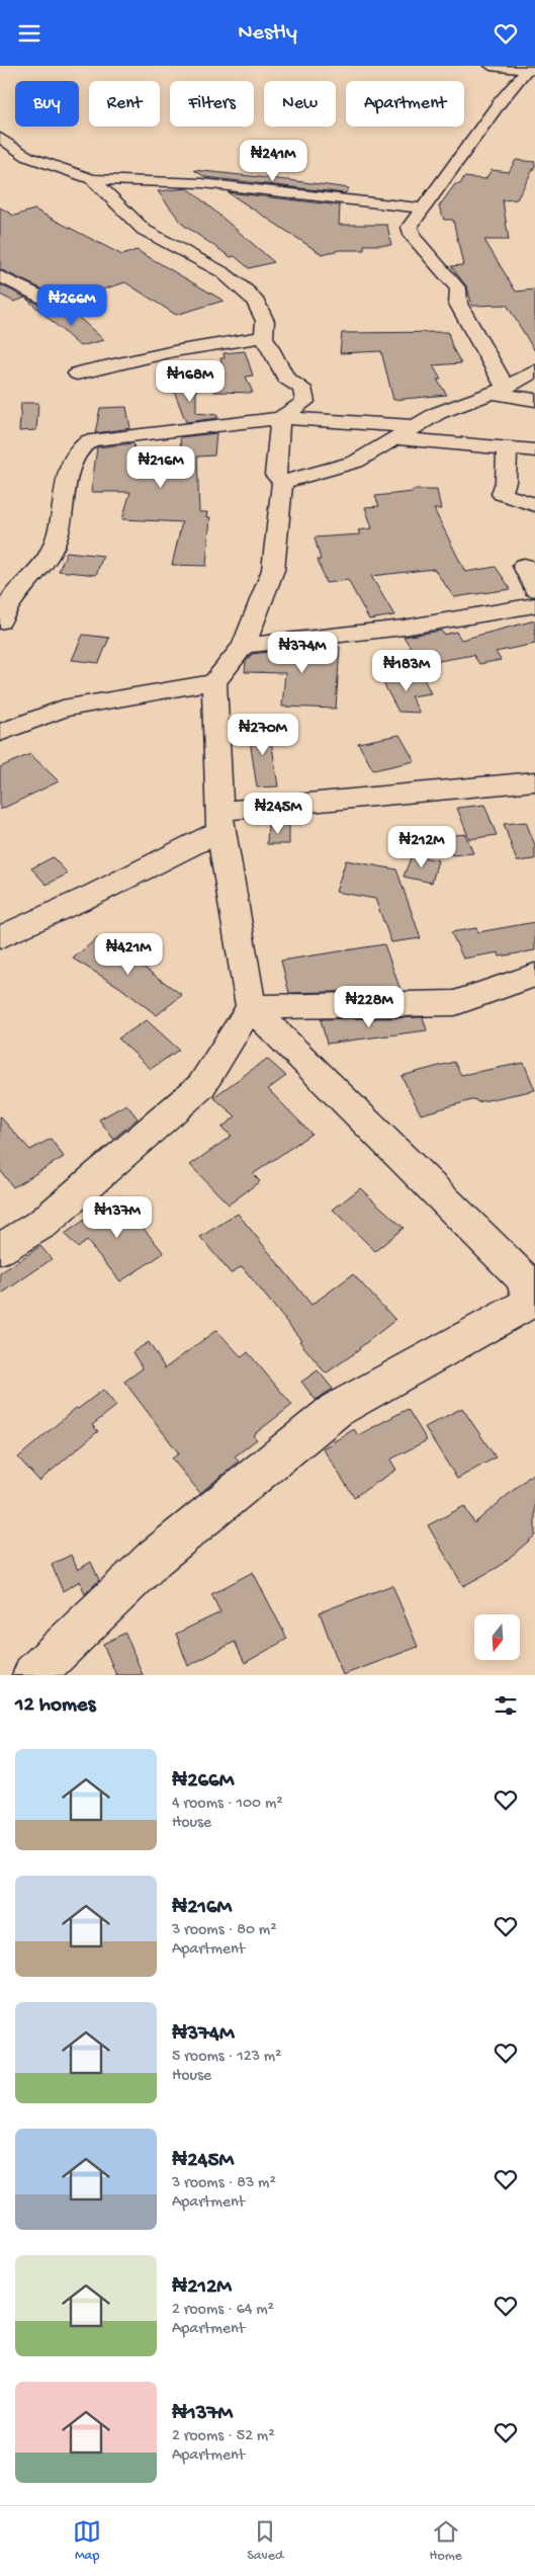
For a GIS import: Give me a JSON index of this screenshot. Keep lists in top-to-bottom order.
{
  "north": "bottom",
  "page": {
    "header": "Nestly",
    "chip": [
      "Buy",
      "Rent",
      "Filters",
      "New",
      "Apartment"
    ],
    "price": [
      "₦241M",
      "₦266M",
      "₦168M",
      "₦216M",
      "₦374M",
      "₦183M",
      "₦270M",
      "₦245M",
      "₦212M",
      "₦421M",
      "₦228M",
      "₦137M"
    ],
    "heading": "12 homes",
    "list": [
      {
        "name": "₦266M",
        "note": "4 rooms · 100 m² · House"
      },
      {
        "name": "₦216M",
        "note": "3 rooms · 80 m² · Apartment"
      },
      {
        "name": "₦374M",
        "note": "5 rooms · 123 m² · House"
      },
      {
        "name": "₦245M",
        "note": "3 rooms · 83 m² · Apartment"
      },
      {
        "name": "₦212M",
        "note": "2 rooms · 64 m² · Apartment"
      },
      {
        "name": "₦137M",
        "note": "2 rooms · 52 m² · Apartment"
      }
    ],
    "tabs": ["Map", "Saved", "Home"]
  }
}
